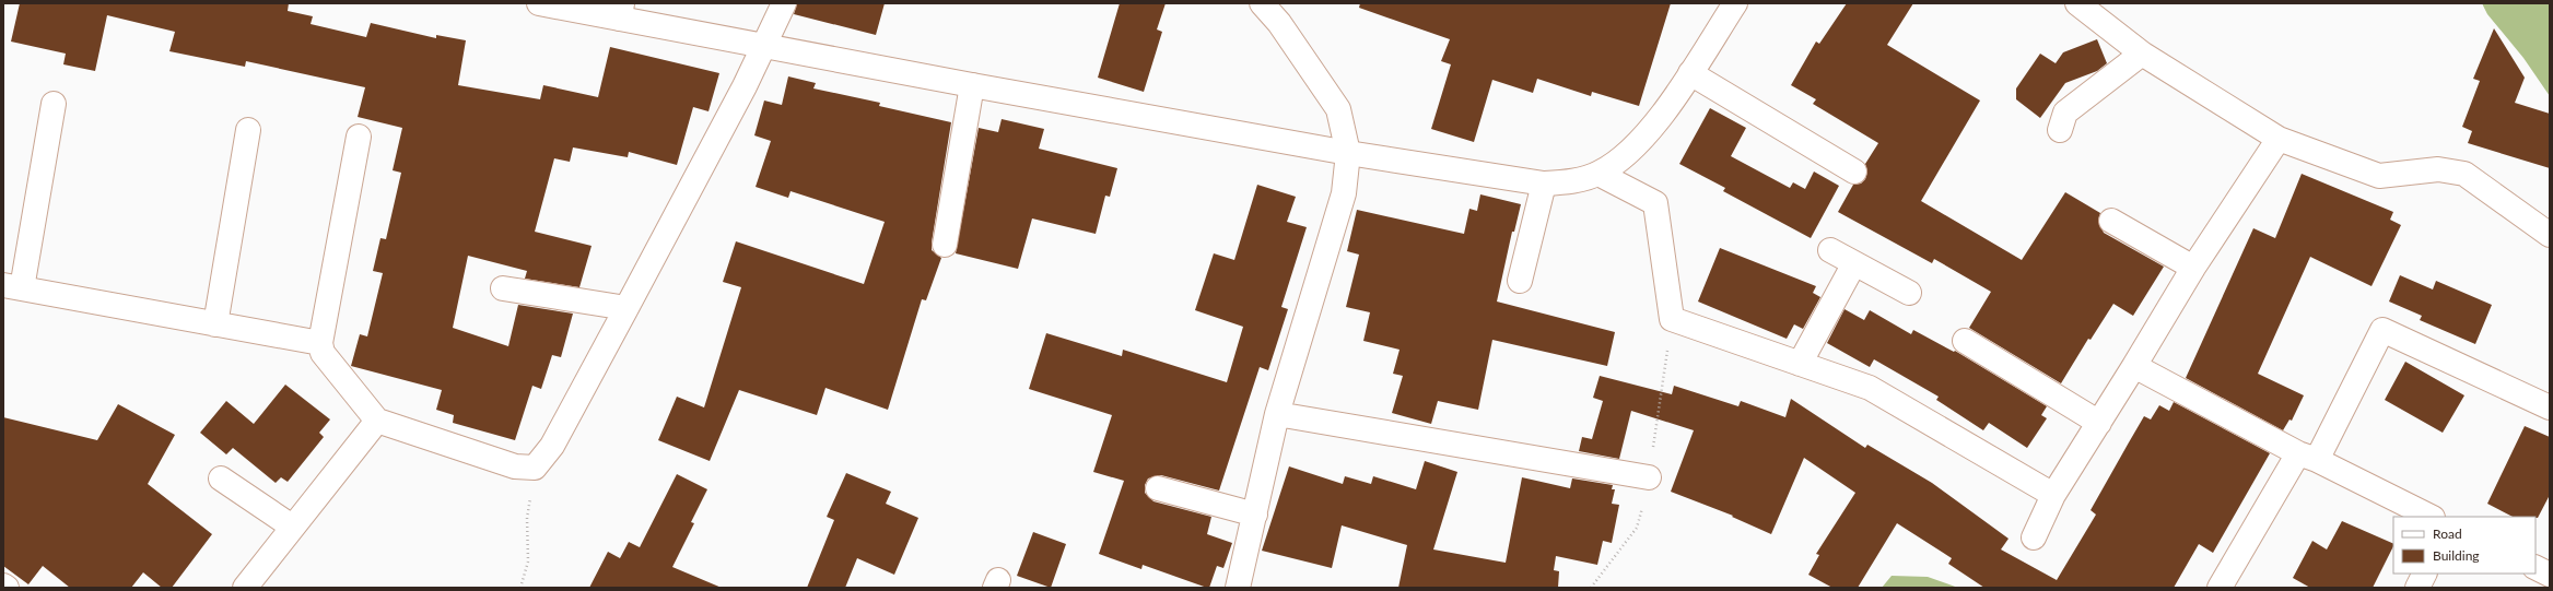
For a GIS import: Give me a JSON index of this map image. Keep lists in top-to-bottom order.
{
  "legend": ["Road", "Building"]
}
